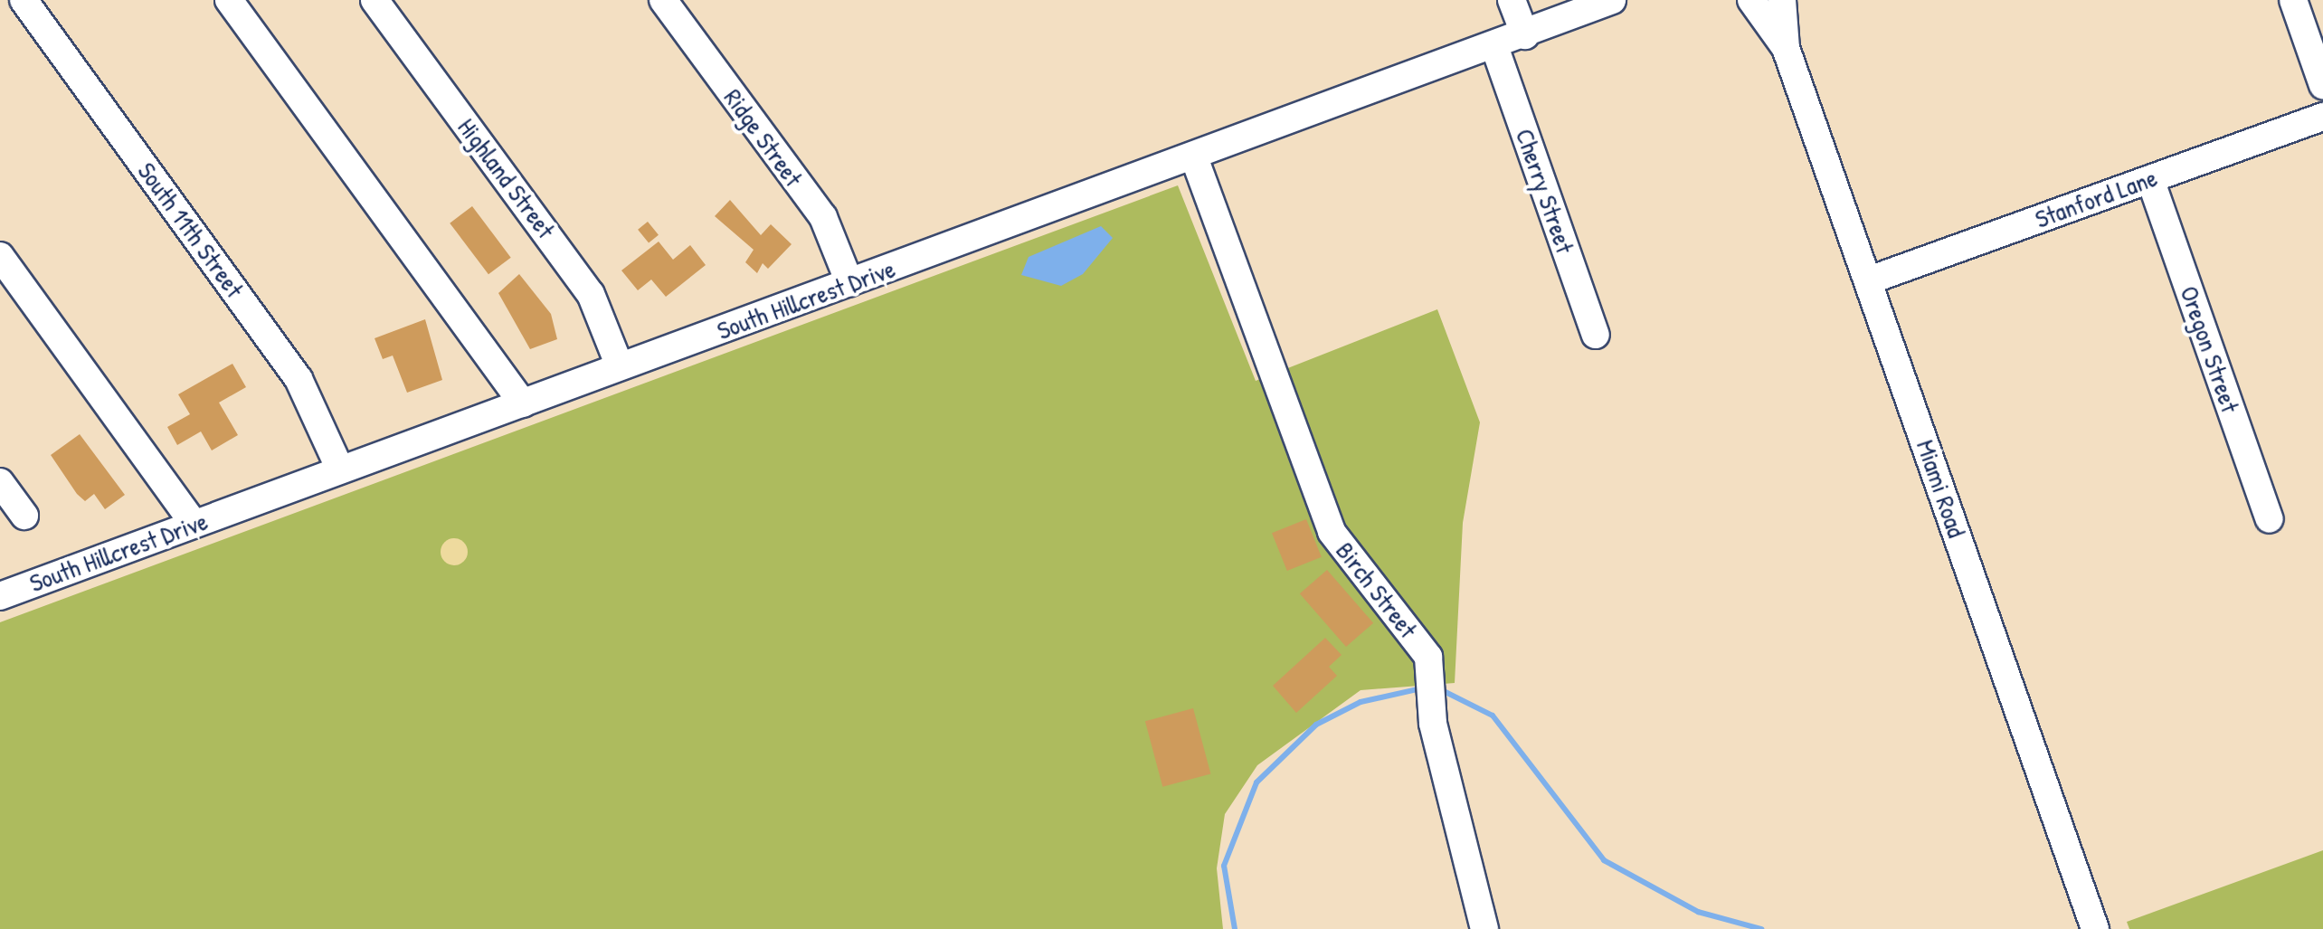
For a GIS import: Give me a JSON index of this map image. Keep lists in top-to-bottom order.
{
  "streets": {
    "street": [
      "Ridge Street",
      "Highland Street",
      "Cherry Street",
      "Stanford Lane",
      "South 11th Street",
      "South Hillcrest Drive",
      "Oregon Street",
      "Miami Road",
      "Birch Street"
    ]
  },
  "crossings": [
    ["Ridge Street", "South Hillcrest Drive"],
    ["Highland Street", "South Hillcrest Drive"],
    ["Cherry Street", "South Hillcrest Drive"],
    ["Stanford Lane", "Oregon Street"],
    ["Stanford Lane", "Miami Road"],
    ["South 11th Street", "South Hillcrest Drive"],
    ["South Hillcrest Drive", "Birch Street"]
  ]
}
